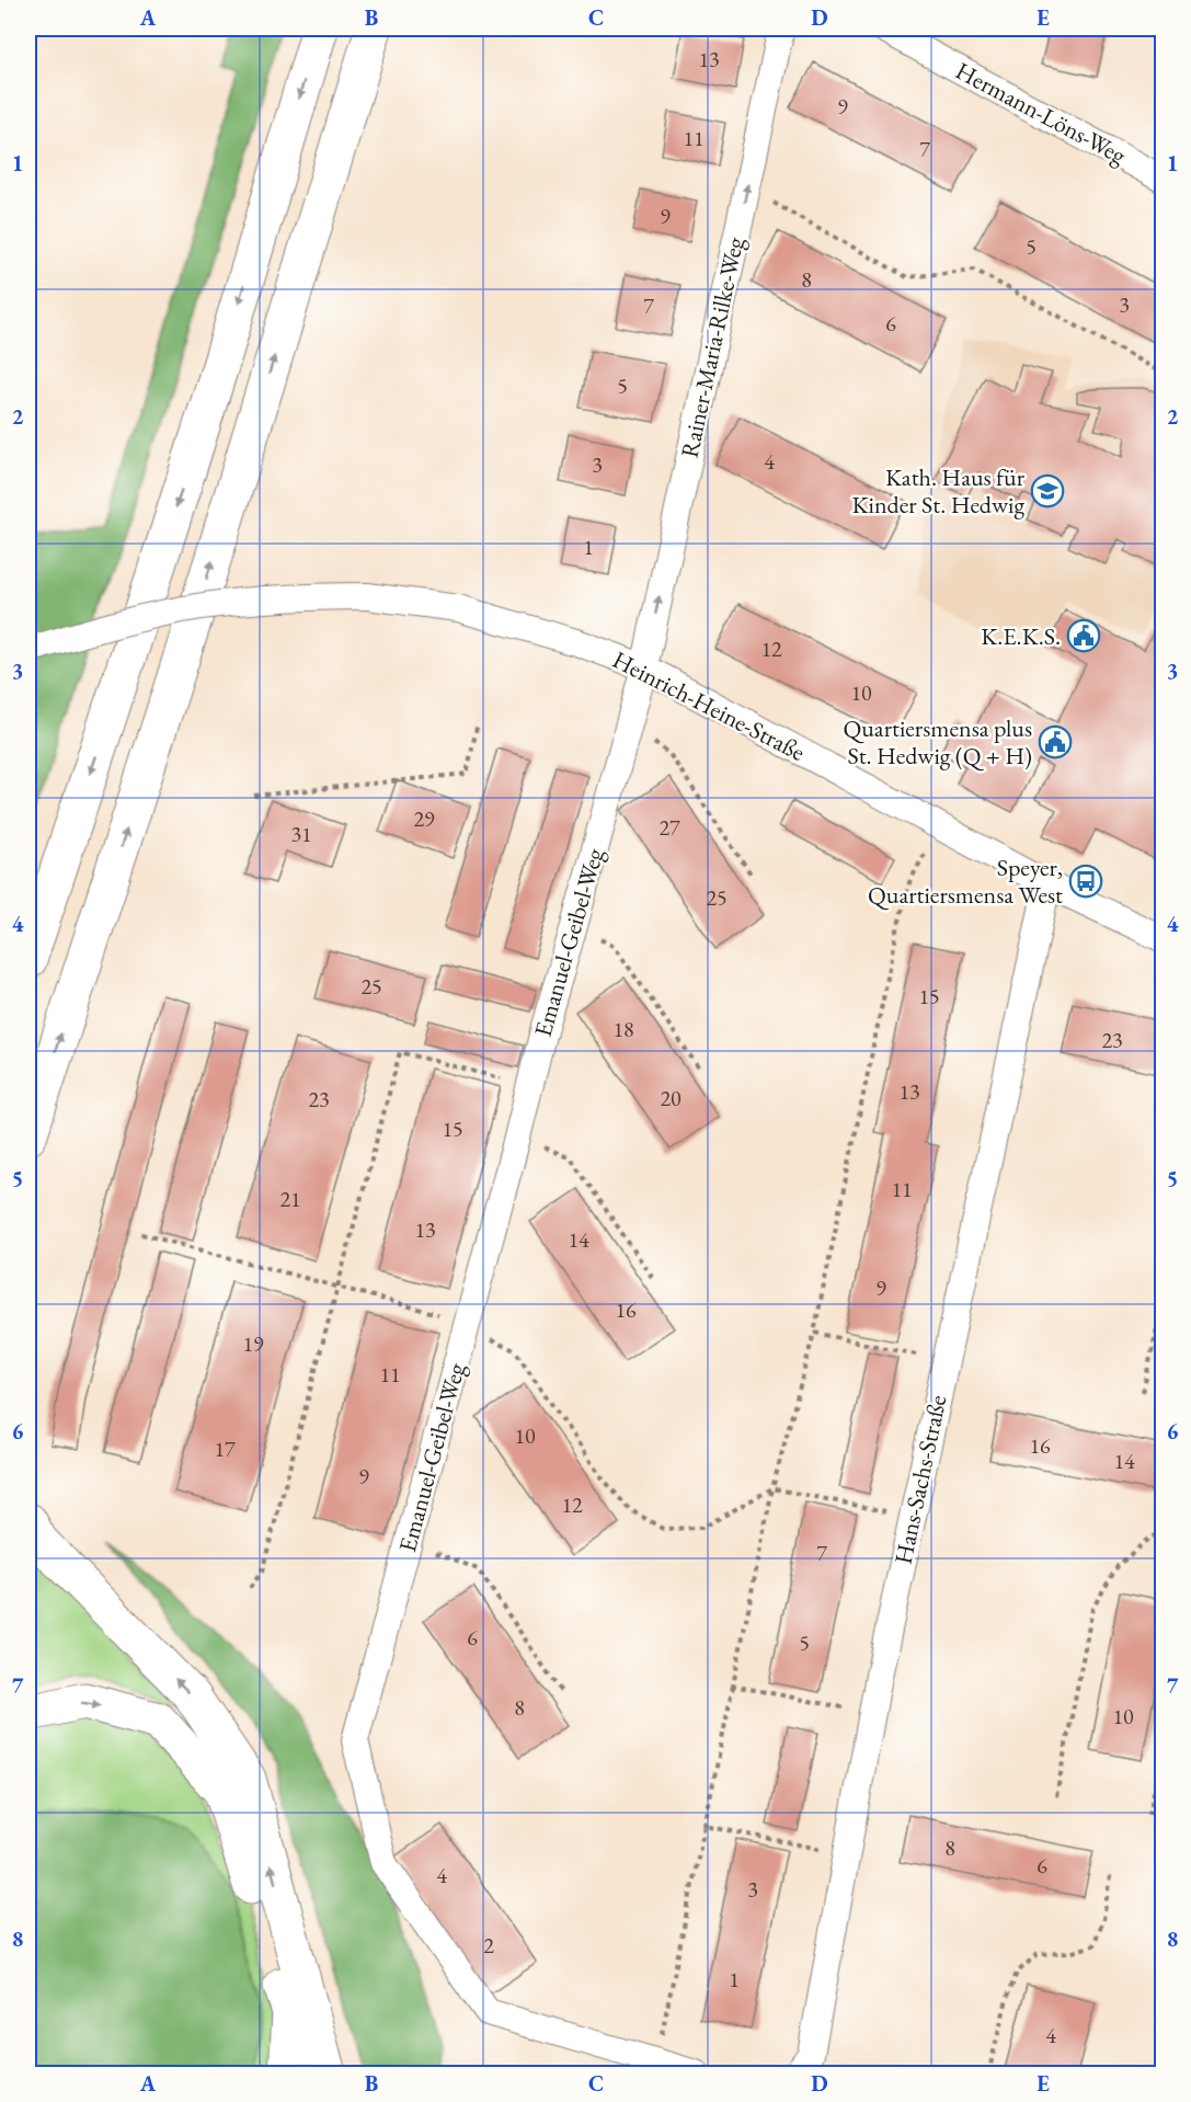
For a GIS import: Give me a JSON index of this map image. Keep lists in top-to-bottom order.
{
  "streets": {
    "street": [
      "Hermann-Löns-Weg",
      "Rainer-Maria-Rilke-Weg",
      "Heinrich-Heine-Straße",
      "Emanuel-Geibel-Weg",
      "Hans-Sachs-Straße"
    ]
  },
  "crossings": [
    ["Rainer-Maria-Rilke-Weg", "Heinrich-Heine-Straße"],
    ["Rainer-Maria-Rilke-Weg", "Emanuel-Geibel-Weg"],
    ["Heinrich-Heine-Straße", "Emanuel-Geibel-Weg"],
    ["Heinrich-Heine-Straße", "Hans-Sachs-Straße"]
  ],
  "one_way": ["Rainer-Maria-Rilke-Weg"],
  "places": {
    "school or university": ["Kath. Haus für Kinder St. Hedwig"],
    "public building": ["K.E.K.S.", "Quartiersmensa plus St. Hedwig (Q + H)"],
    "bus stop": ["Speyer, Quartiersmensa West"]
  },
  "house_numbers": [
    "13",
    "9",
    "11",
    "7",
    "9",
    "5",
    "8",
    "3",
    "7",
    "6",
    "5",
    "4",
    "3",
    "1",
    "12",
    "10",
    "29",
    "27",
    "31",
    "25",
    "25",
    "15",
    "18",
    "23",
    "13",
    "20",
    "23",
    "15",
    "11",
    "21",
    "13",
    "14",
    "9",
    "16",
    "19",
    "11",
    "10",
    "16",
    "17",
    "14",
    "9",
    "12",
    "7",
    "6",
    "5",
    "8",
    "10",
    "8",
    "6",
    "4",
    "3",
    "2",
    "1",
    "4"
  ],
  "grid": {
    "columns": [
      "A",
      "B",
      "C",
      "D",
      "E"
    ],
    "rows": [
      "1",
      "2",
      "3",
      "4",
      "5",
      "6",
      "7",
      "8"
    ]
  }
}
